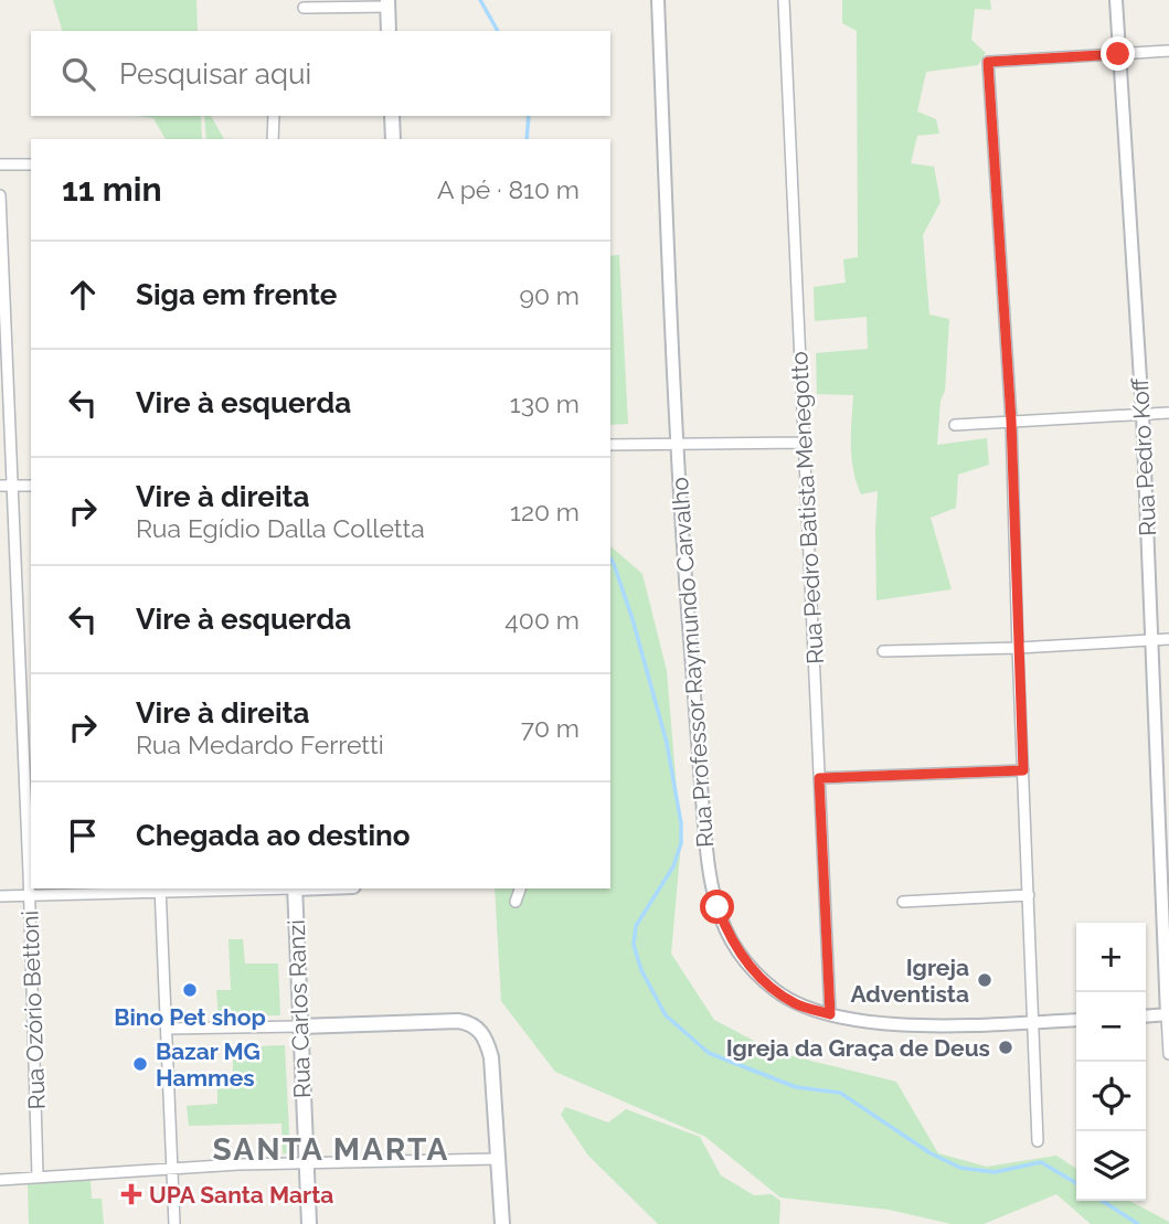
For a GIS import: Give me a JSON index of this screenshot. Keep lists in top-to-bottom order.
{
  "streets": {
    "main road": ["Rua Carlos Ranzi"],
    "street": [
      "Rua Pedro Koff",
      "Rua Pedro Batista Menegotto",
      "Rua Professor Raymundo Carvalho",
      "Rua Ozório Bettoni"
    ]
  },
  "crossings": [
    ["Rua Pedro Batista Menegotto", "Rua Professor Raymundo Carvalho"]
  ],
  "districts": ["SANTA MARTA"],
  "places": {
    "other": [
      "Igreja Adventista",
      "Bino Pet shop",
      "Igreja da Graça de Deus",
      "Bazar MG Hammes"
    ],
    "health": ["UPA Santa Marta"]
  },
  "page": {
    "search": "Pesquisar aqui",
    "heading": ["11 min", "A pé · 810 m"],
    "list": [
      ["Siga em frente", "90 m"],
      ["Vire à esquerda", "130 m"],
      ["Vire à direita", "Rua Egídio Dalla Colletta", "120 m"],
      ["Vire à esquerda", "400 m"],
      ["Vire à direita", "Rua Medardo Ferretti", "70 m"],
      "Chegada ao destino"
    ],
    "map_buttons": ["+", "−"]
  }
}
